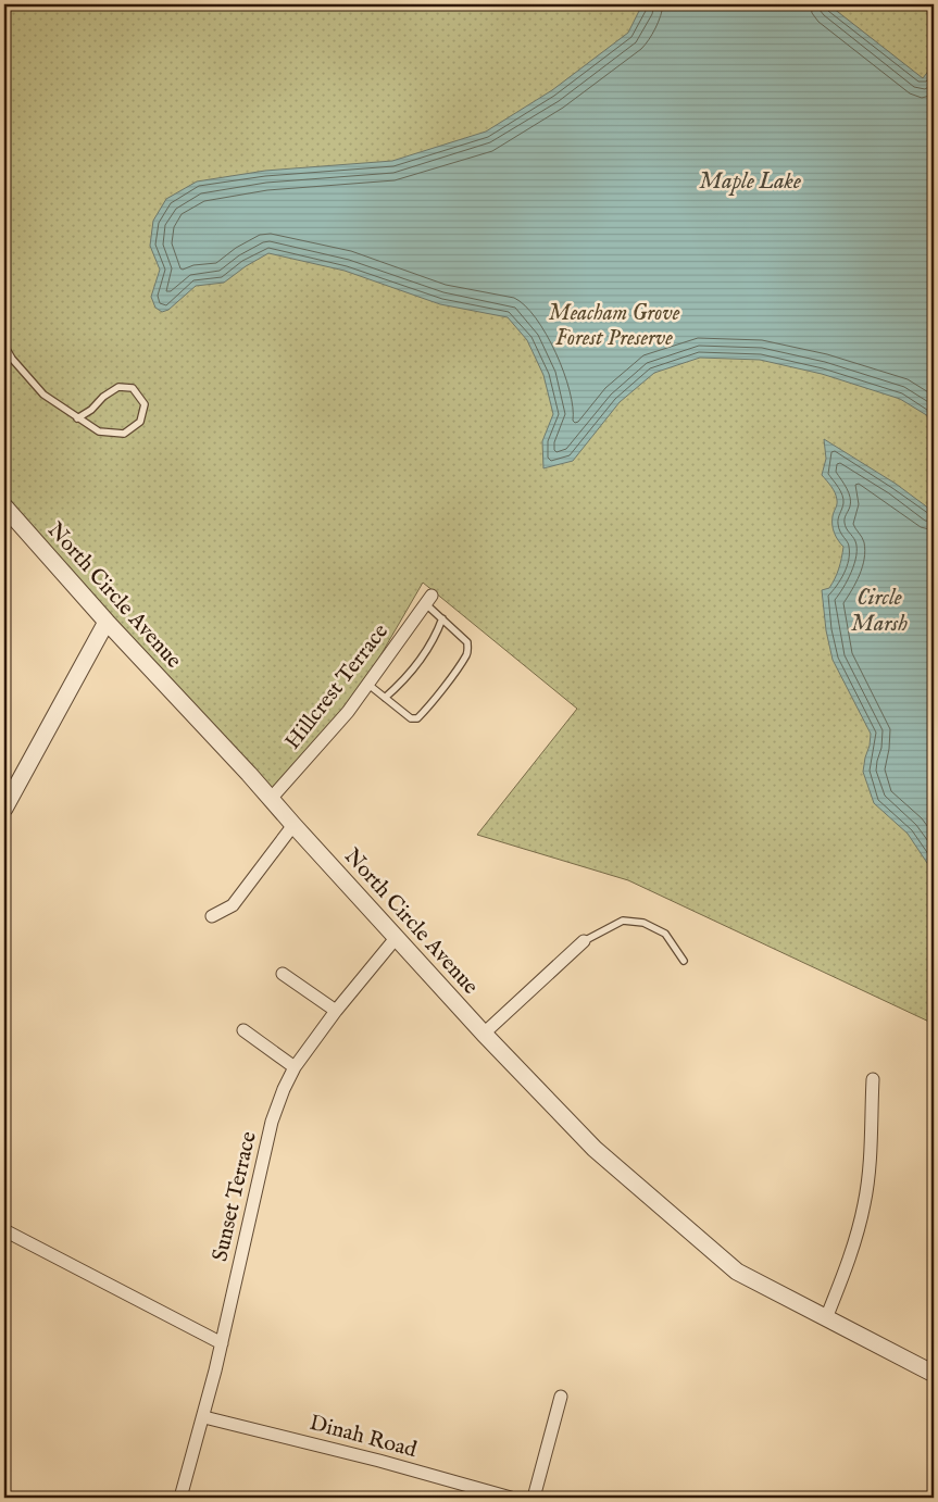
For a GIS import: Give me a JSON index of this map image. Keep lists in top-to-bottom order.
{
  "streets": {
    "street": [
      "North Circle Avenue",
      "Hillcrest Terrace",
      "Sunset Terrace",
      "Dinah Road"
    ]
  },
  "crossings": [
    ["North Circle Avenue", "Hillcrest Terrace"],
    ["North Circle Avenue", "Sunset Terrace"],
    ["Sunset Terrace", "Dinah Road"]
  ],
  "water": ["Maple Lake", "Circle Marsh"],
  "parks": ["Meacham Grove Forest Preserve"]
}
